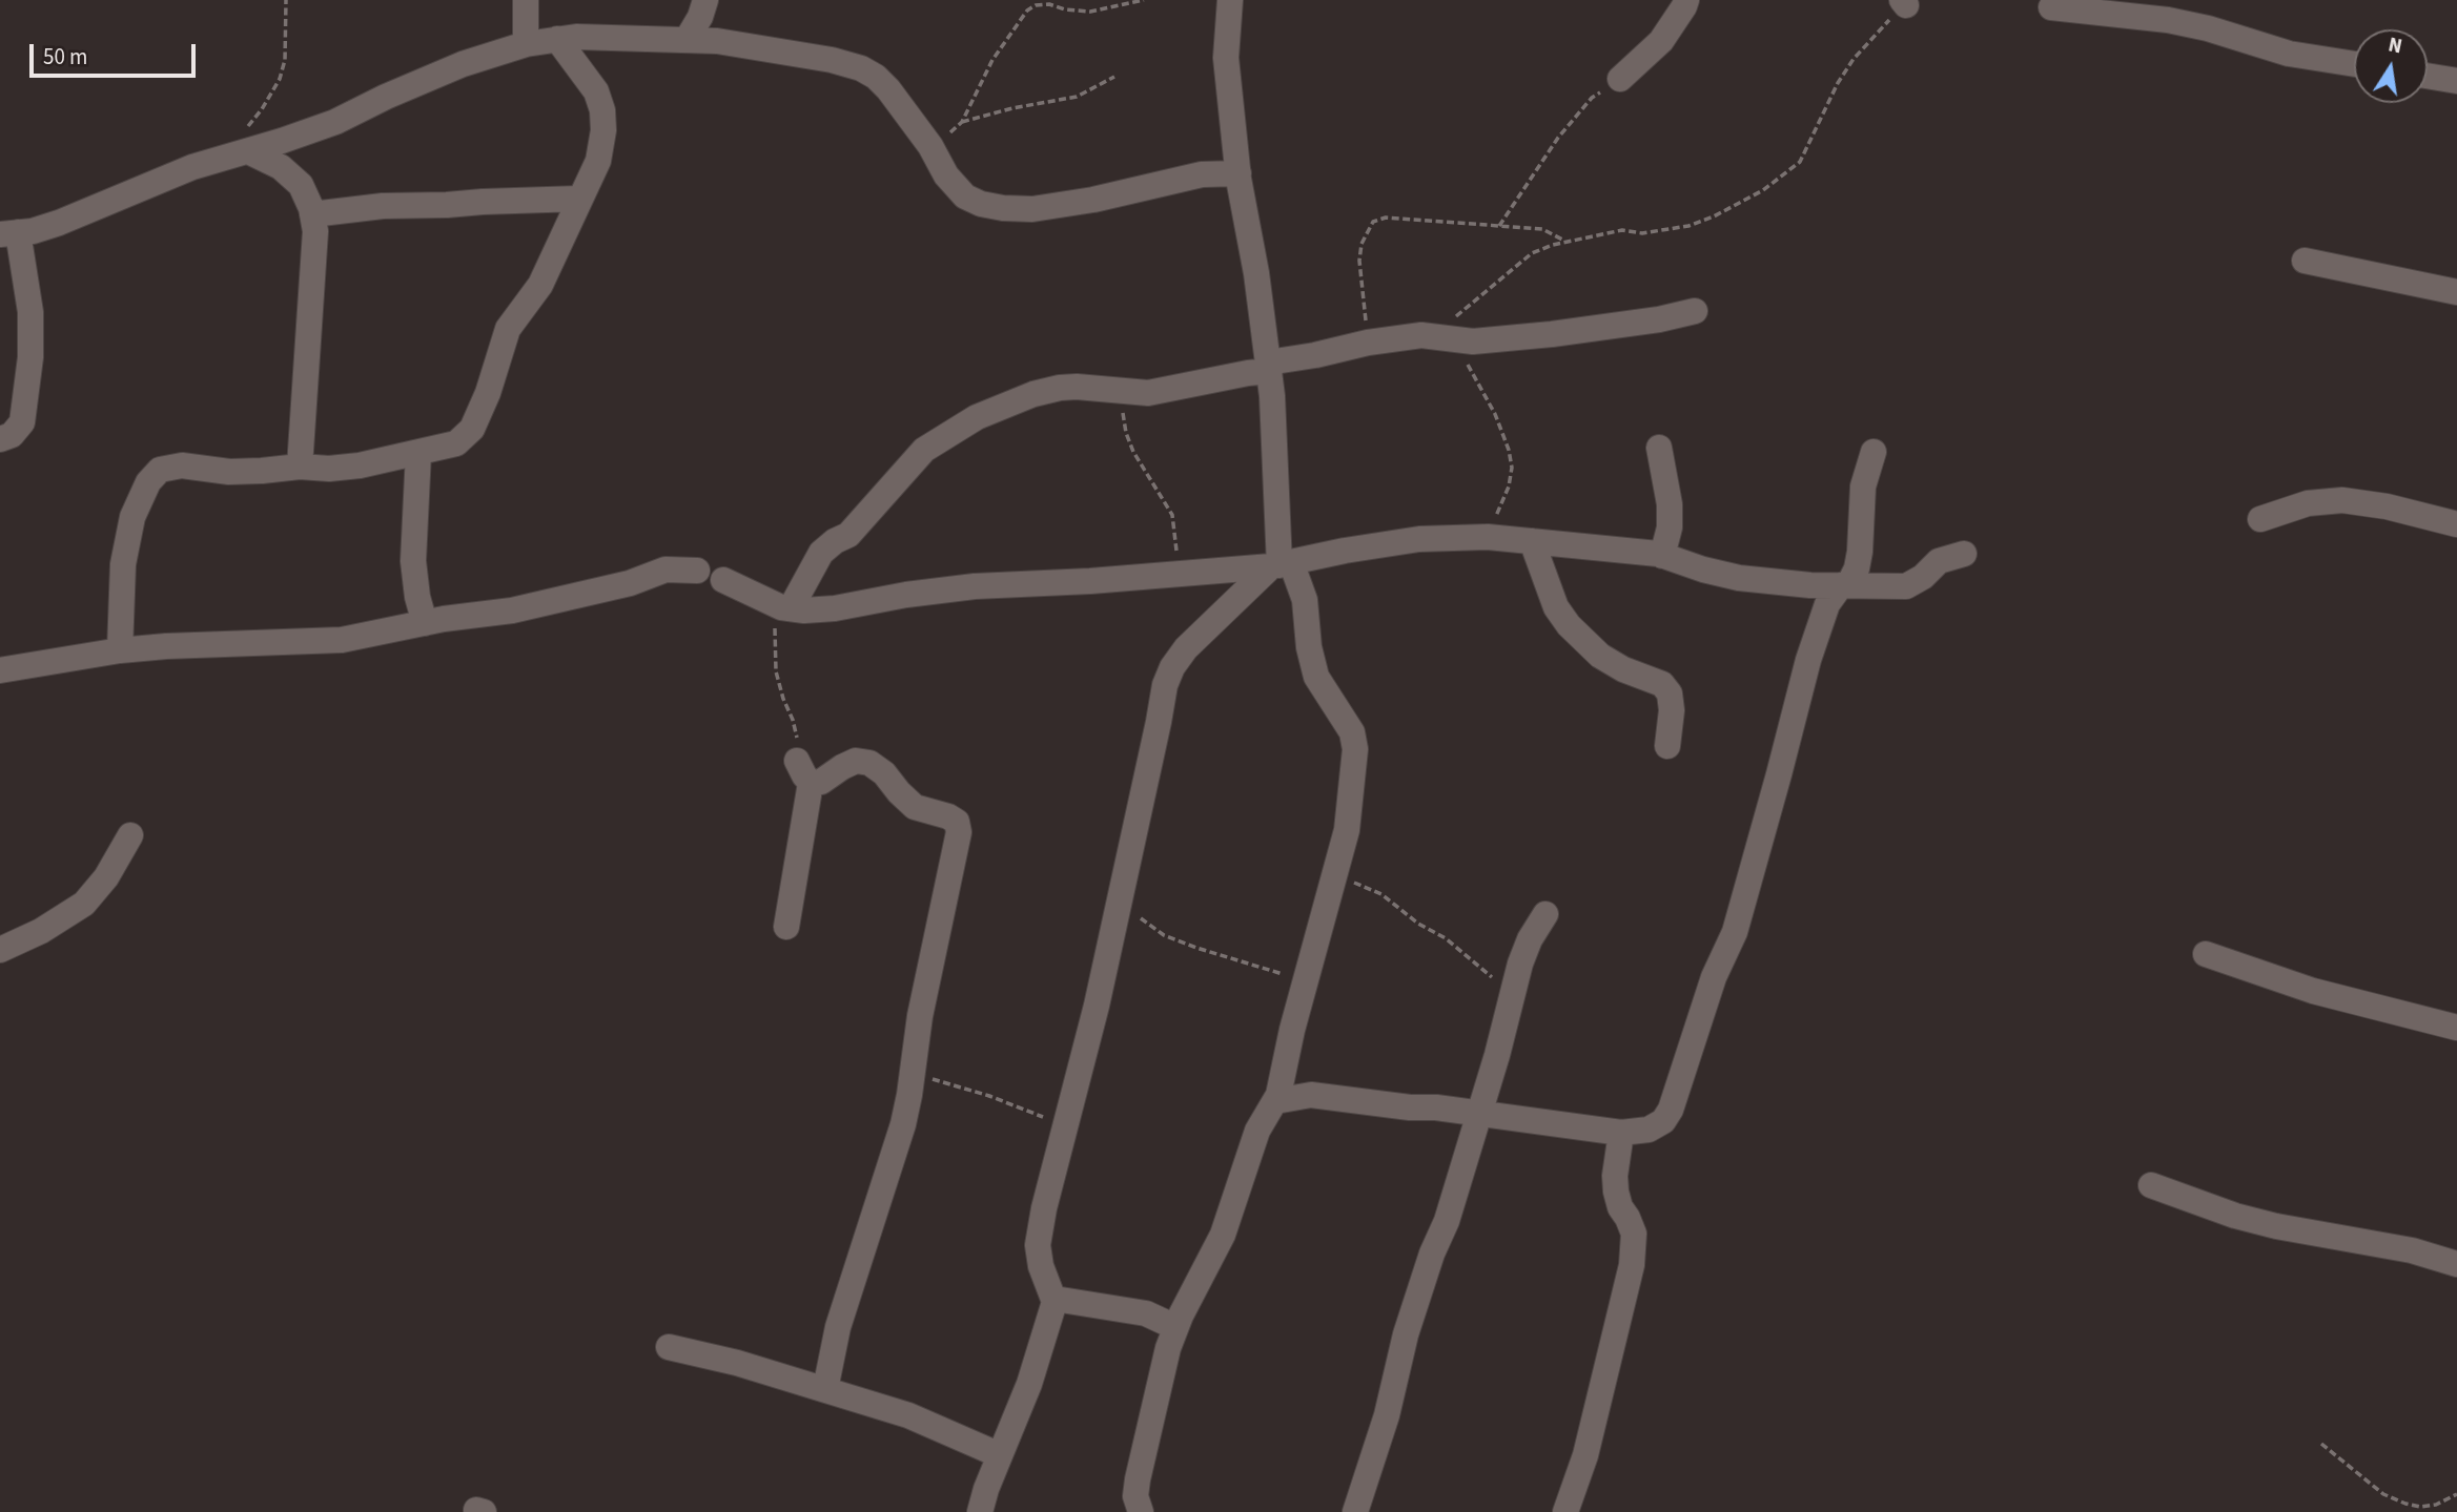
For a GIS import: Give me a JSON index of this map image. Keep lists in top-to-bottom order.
{
  "scale_bar": "50 m",
  "north": "top"
}
